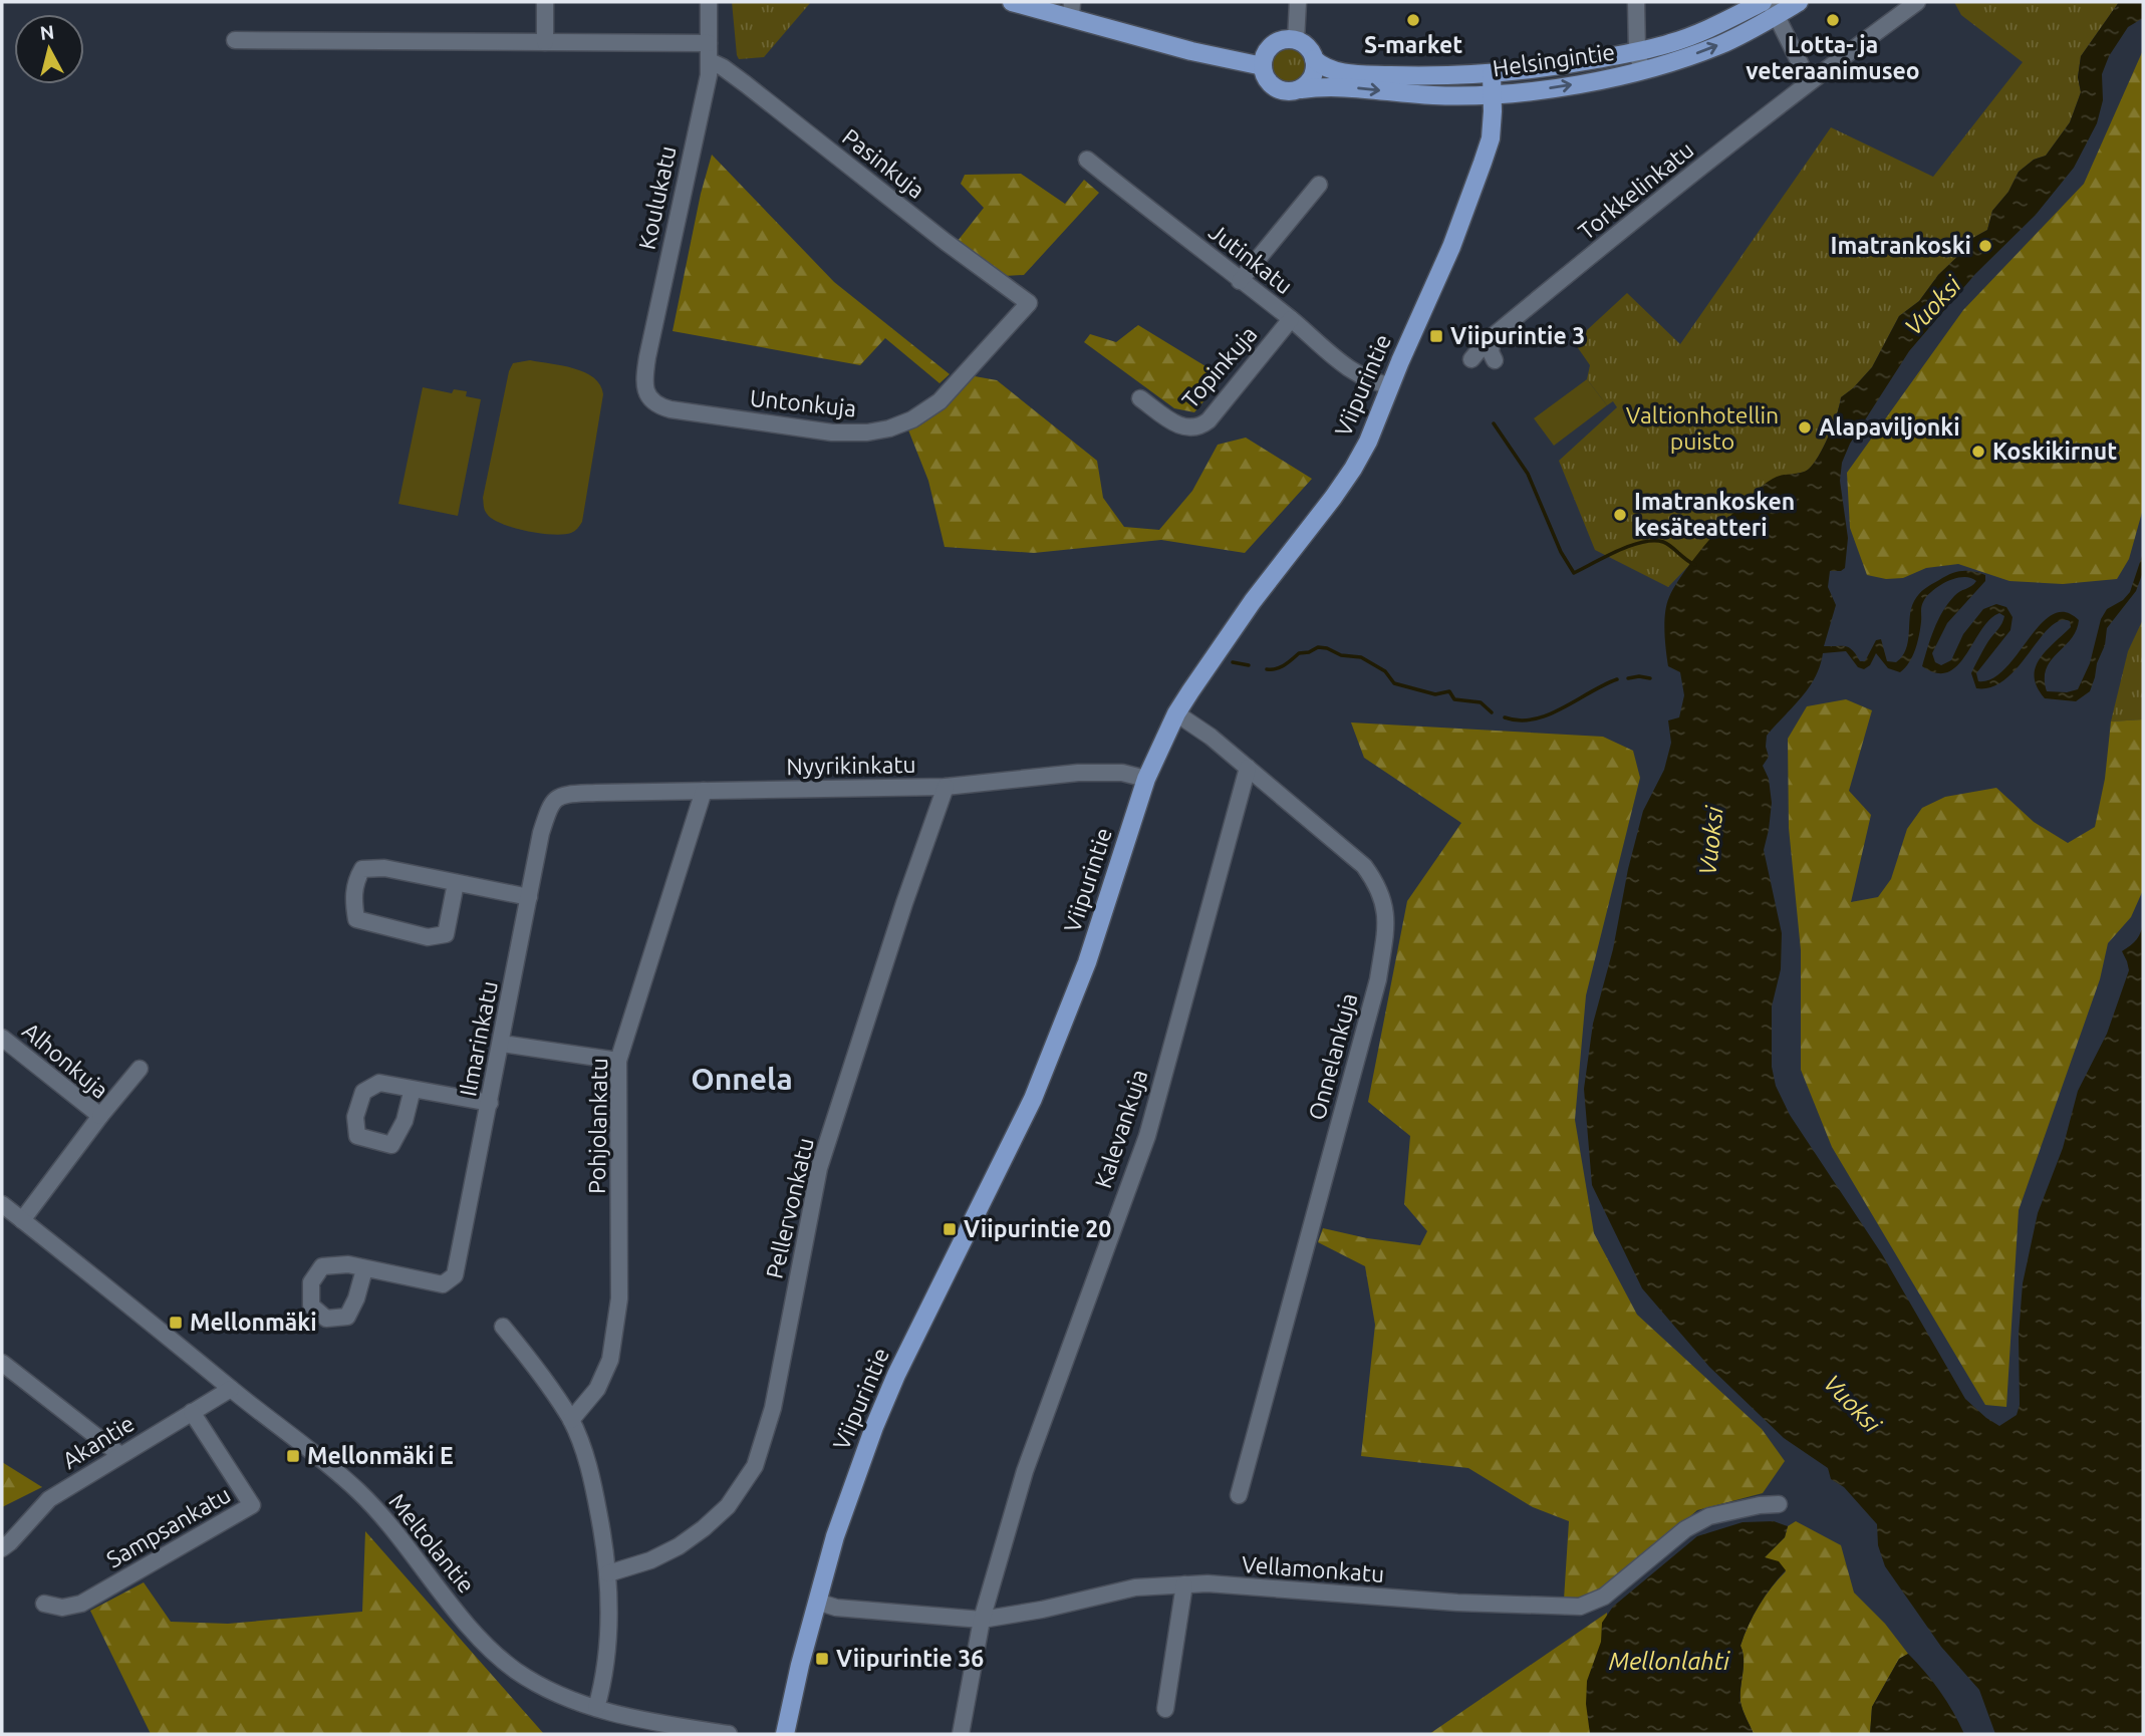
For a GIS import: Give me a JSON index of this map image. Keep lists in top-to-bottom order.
{
  "streets": {
    "main road": ["Helsingintie", "Viipurintie"],
    "street": [
      "Pasinkuja",
      "Torkkelinkatu",
      "Koulukatu",
      "Jutinkatu",
      "Topinkuja",
      "Untonkuja",
      "Nyyrikinkatu",
      "Ilmarinkatu",
      "Onnelankuja",
      "Alhonkuja",
      "Pohjolankatu",
      "Kalevankuja",
      "Pellervonkatu",
      "Akantie",
      "Sampsankatu",
      "Meltolantie",
      "Vellamonkatu"
    ]
  },
  "crossings": [
    ["Helsingintie", "Viipurintie"],
    ["Pasinkuja", "Koulukatu"],
    ["Pasinkuja", "Untonkuja"],
    ["Koulukatu", "Untonkuja"],
    ["Jutinkatu", "Topinkuja"],
    ["Jutinkatu", "Viipurintie"],
    ["Viipurintie", "Nyyrikinkatu"],
    ["Viipurintie", "Onnelankuja"],
    ["Viipurintie", "Vellamonkatu"],
    ["Nyyrikinkatu", "Ilmarinkatu"],
    ["Nyyrikinkatu", "Pohjolankatu"],
    ["Nyyrikinkatu", "Pellervonkatu"],
    ["Onnelankuja", "Kalevankuja"],
    ["Alhonkuja", "Meltolantie"],
    ["Kalevankuja", "Vellamonkatu"],
    ["Akantie", "Sampsankatu"],
    ["Akantie", "Meltolantie"]
  ],
  "districts": ["Onnela"],
  "water": ["Vuoksi", "Mellonlahti"],
  "parks": ["Valtionhotellin puisto"],
  "places": {
    "other": [
      "S-market",
      "Lotta- ja veteraanimuseo",
      "Imatrankoski",
      "Alapaviljonki",
      "Koskikirnut",
      "Imatrankosken kesäteatteri"
    ],
    "transit": [
      "Viipurintie 3",
      "Viipurintie 20",
      "Mellonmäki",
      "Mellonmäki E",
      "Viipurintie 36"
    ]
  },
  "north": "top"
}
